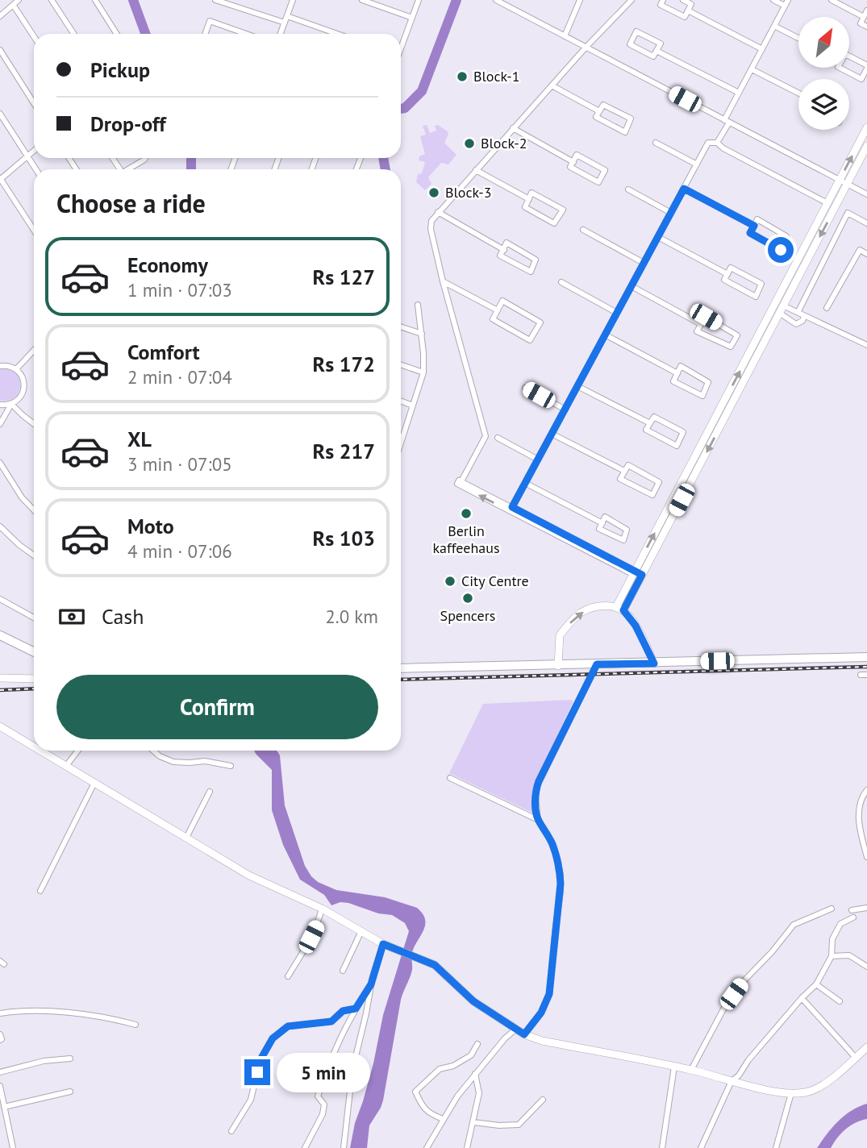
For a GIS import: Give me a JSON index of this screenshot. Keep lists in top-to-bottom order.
{
  "places": [
    "Block-1",
    "Block-2",
    "Block-3",
    "Berlin kaffeehaus",
    "City Centre",
    "Spencers"
  ],
  "north": "top right",
  "page": {
    "banner": ["Pickup", "Drop-off"],
    "heading": "Choose a ride",
    "list": [
      {
        "name": "Economy",
        "note": "1 min · 07:03",
        "value": "Rs 127"
      },
      {
        "name": "Comfort",
        "note": "2 min · 07:04",
        "value": "Rs 172"
      },
      {
        "name": "XL",
        "note": "3 min · 07:05",
        "value": "Rs 217"
      },
      {
        "name": "Moto",
        "note": "4 min · 07:06",
        "value": "Rs 103"
      }
    ],
    "pay": ["Cash", "2.0 km"],
    "buttons": "Confirm",
    "bubble": "5 min"
  }
}
